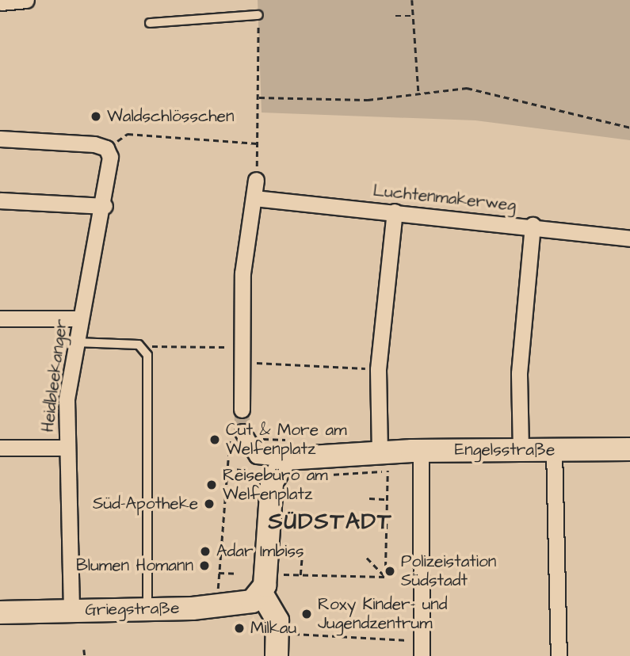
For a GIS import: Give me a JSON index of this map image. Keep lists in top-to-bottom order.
{
  "streets": {
    "street": [
      "Luchtenmakerweg",
      "Heidbleekanger",
      "Engelsstraße",
      "Griegstraße"
    ]
  },
  "crossings": [
    ["Heidbleekanger", "Griegstraße"]
  ],
  "districts": ["SÜDSTADT"],
  "places": [
    "Waldschlösschen",
    "Cut & More am Welfenplatz",
    "Reisebüro am Welfenplatz",
    "Süd-Apotheke",
    "Adar Imbiss",
    "Blumen Homann",
    "Polizeistation Südstadt",
    "Roxy Kinder- und Jugendzentrum",
    "Milkau"
  ]
}
